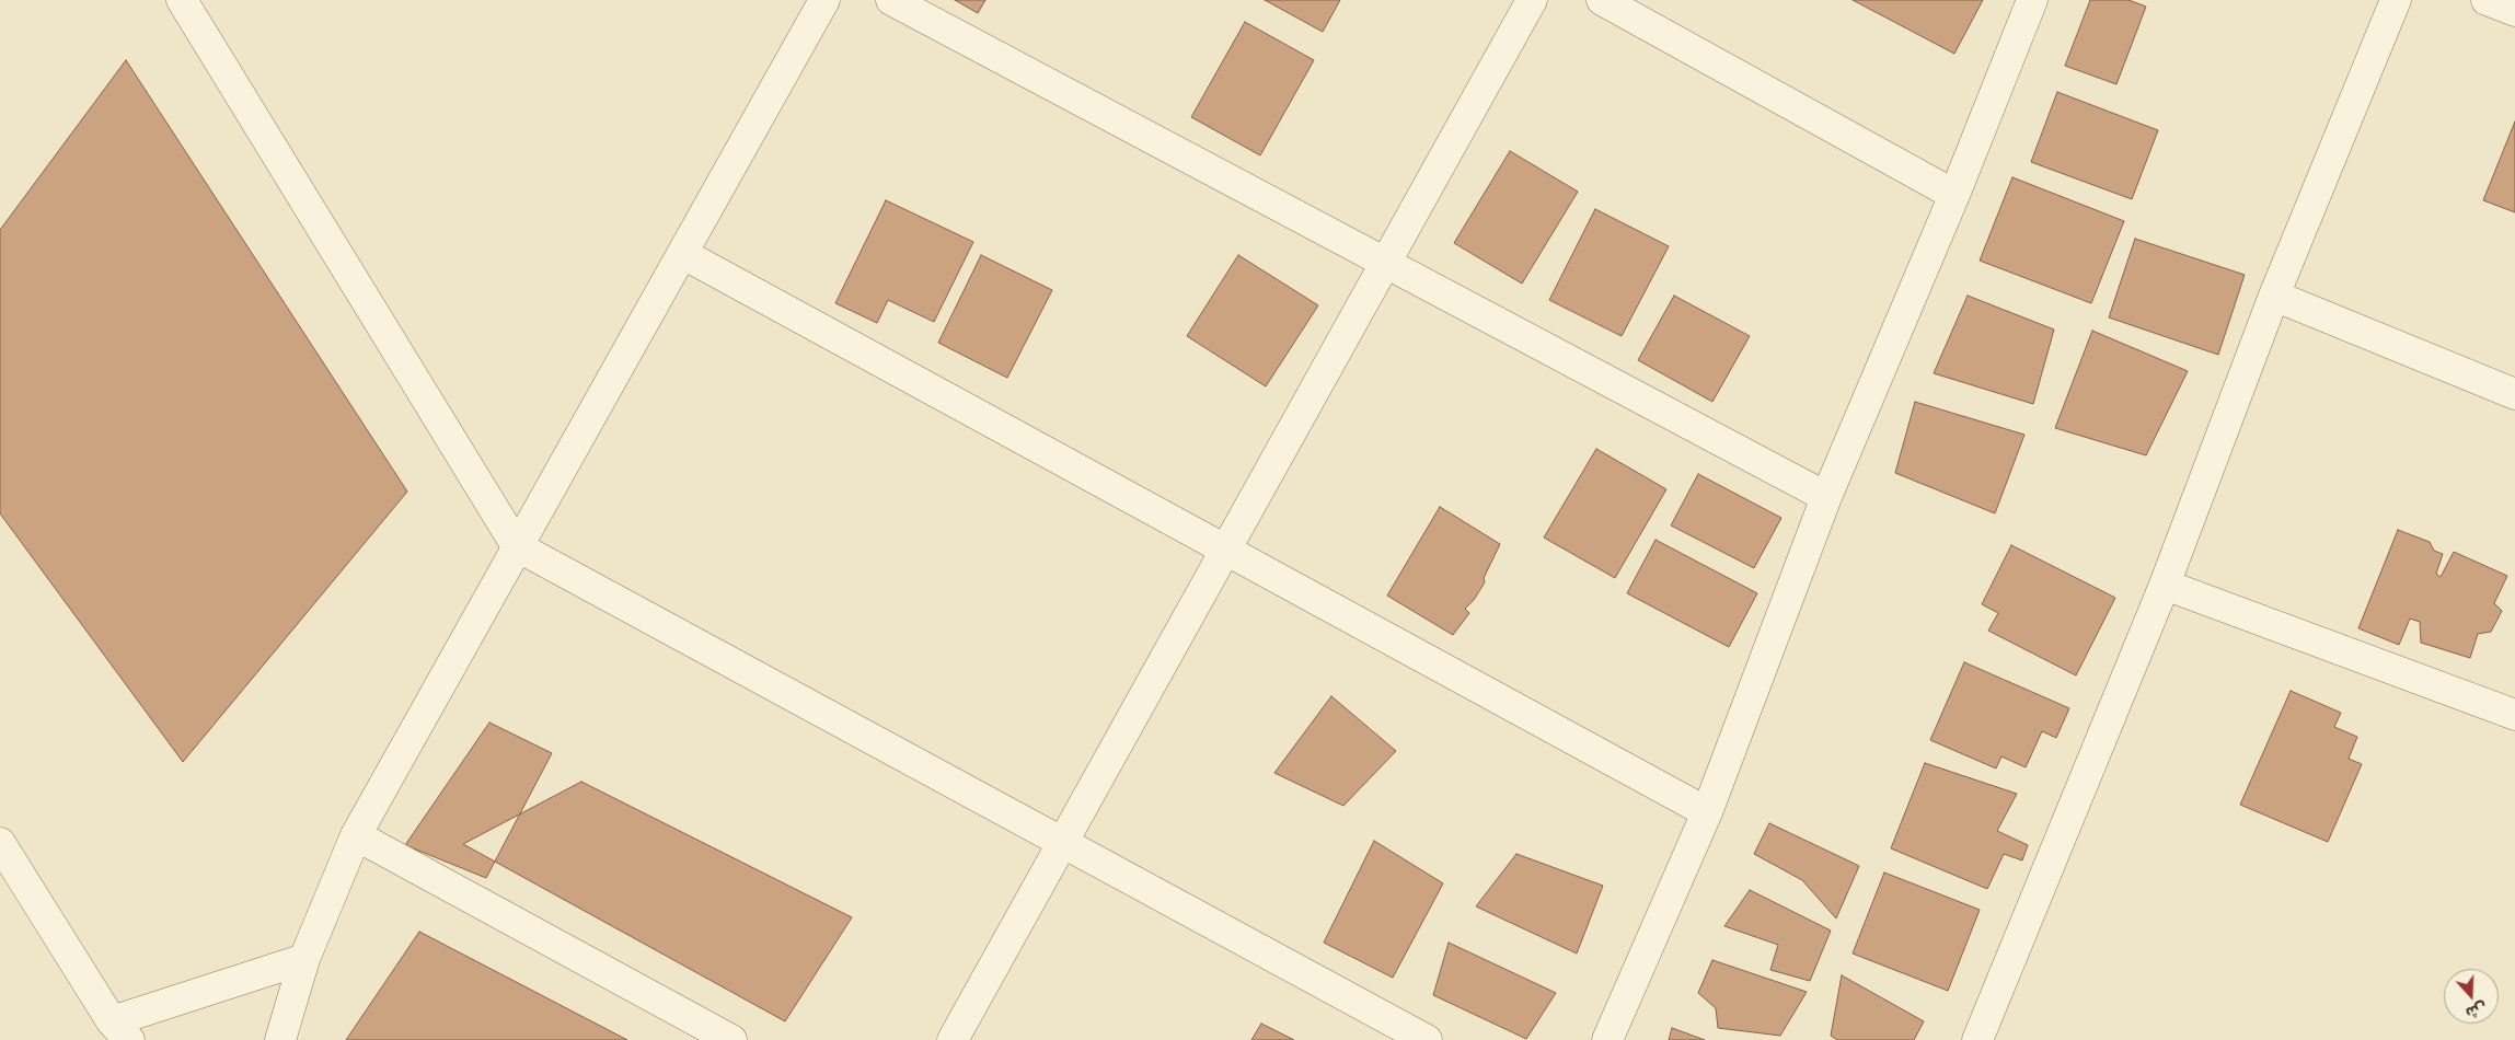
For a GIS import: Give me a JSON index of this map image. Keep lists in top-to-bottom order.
{
  "north": "bottom"
}
